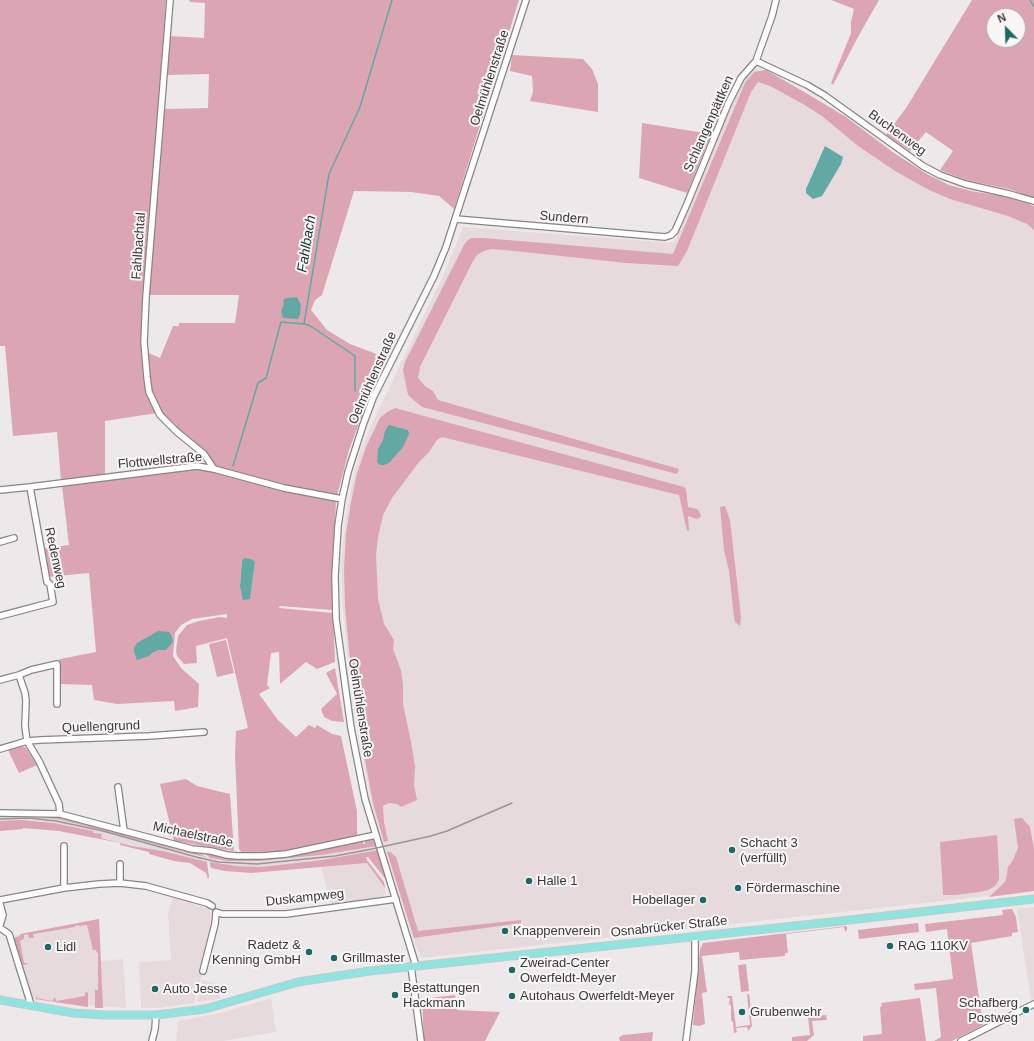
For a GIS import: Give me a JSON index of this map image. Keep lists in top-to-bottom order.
{
  "streets": {
    "main road": ["Osnabrücker Straße"],
    "street": [
      "Oelmühlenstraße",
      "Schlangenpättken",
      "Buchenweg",
      "Sundern",
      "Fahlbachtal",
      "Flottwellstraße",
      "Redenweg",
      "Quellengrund",
      "Michaelstraße",
      "Duskampweg"
    ]
  },
  "crossings": [
    ["Oelmühlenstraße", "Sundern"],
    ["Oelmühlenstraße", "Flottwellstraße"],
    ["Oelmühlenstraße", "Michaelstraße"],
    ["Oelmühlenstraße", "Duskampweg"],
    ["Oelmühlenstraße", "Osnabrücker Straße"],
    ["Schlangenpättken", "Buchenweg"],
    ["Schlangenpättken", "Sundern"],
    ["Fahlbachtal", "Flottwellstraße"],
    ["Flottwellstraße", "Redenweg"]
  ],
  "water": ["Fahlbach"],
  "places": [
    "Schacht 3 (verfüllt)",
    "Halle 1",
    "Fördermaschine",
    "Hobellager",
    "Knappenverein",
    "RAG 110KV",
    "Lidl",
    "Radetz & Kenning GmbH",
    "Grillmaster",
    "Zweirad-Center Owerfeldt-Meyer",
    "Auto Jesse",
    "Bestattungen Hackmann",
    "Autohaus Owerfeldt-Meyer",
    "Schafberg Postweg",
    "Grubenwehr"
  ],
  "north": "top left"
}
